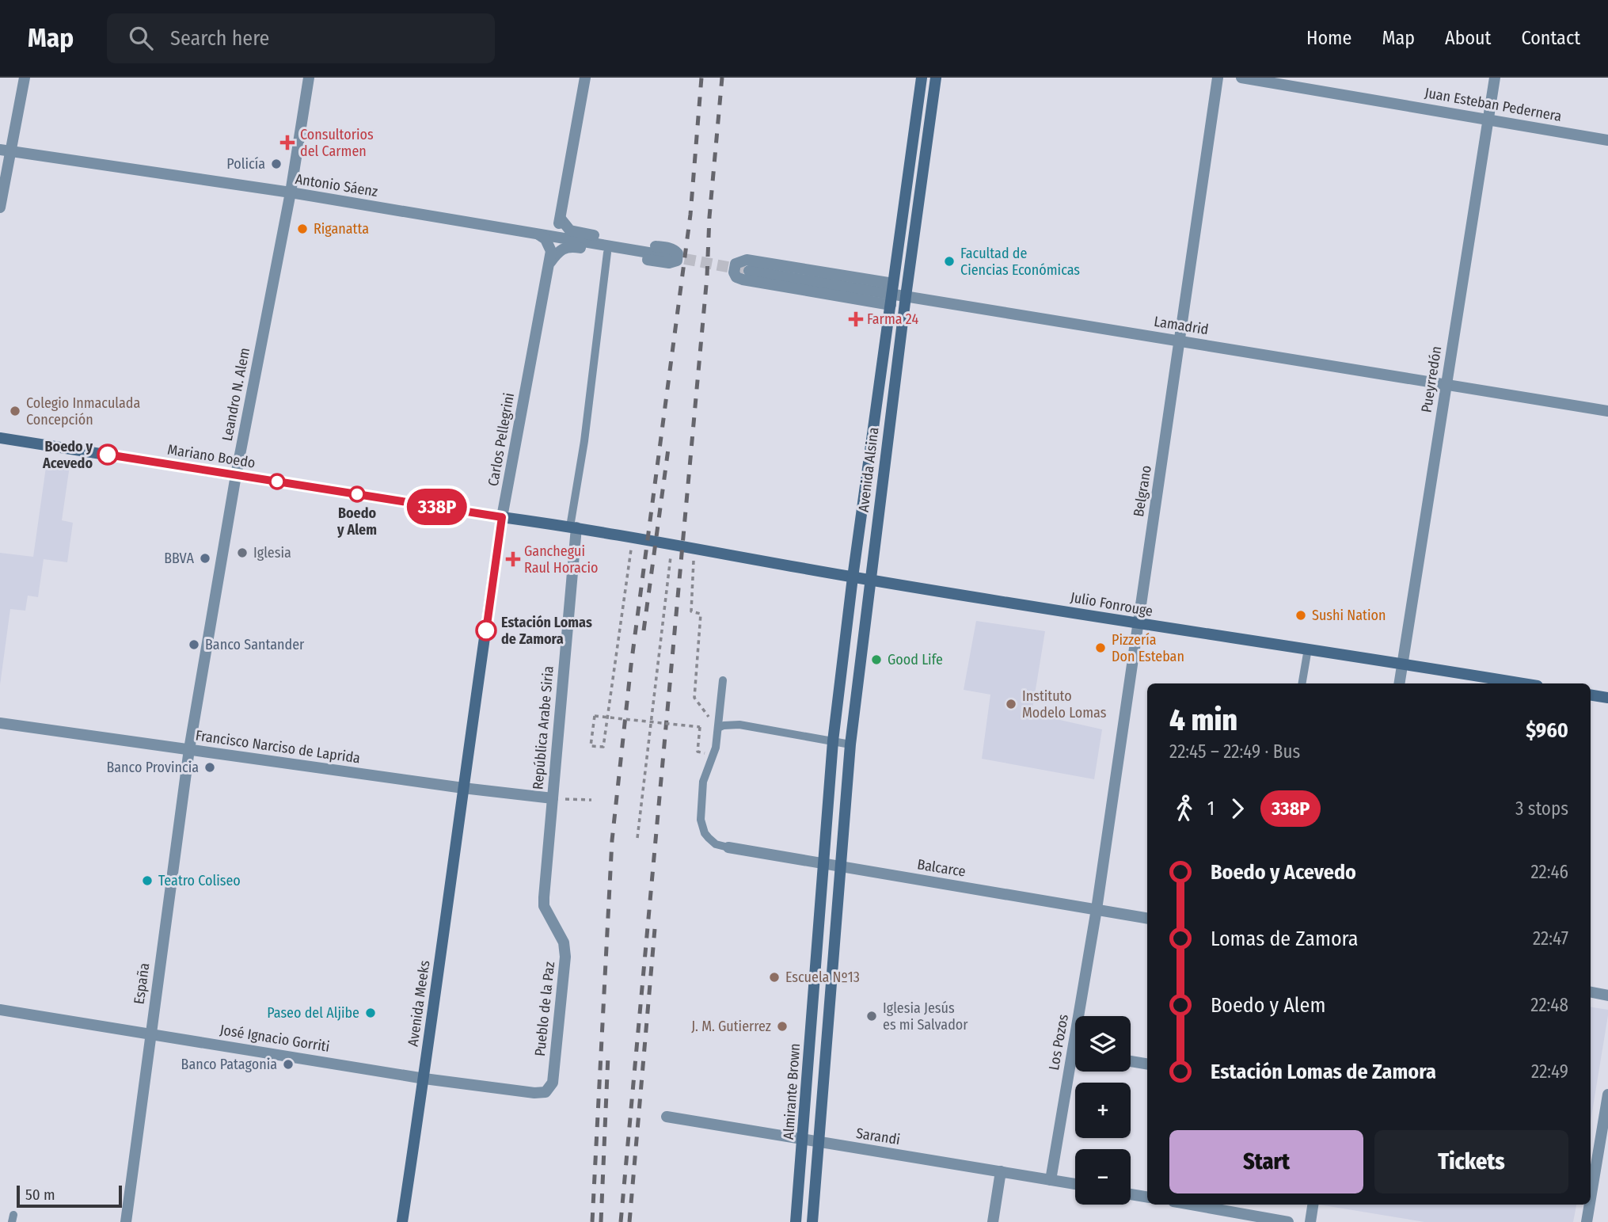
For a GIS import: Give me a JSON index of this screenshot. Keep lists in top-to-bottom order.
{
  "streets": {
    "street": [
      "Juan Esteban Pedernera",
      "Antonio Sáenz",
      "Lamadrid",
      "Pueyrredón",
      "Leandro N. Alem",
      "Carlos Pellegrini",
      "Mariano Boedo",
      "Avenida Alsina",
      "Belgrano",
      "Julio Fonrouge",
      "República Arabe Siria",
      "Francisco Narciso de Laprida",
      "Balcarce",
      "España",
      "Avenida Meeks",
      "Pueblo de la Paz",
      "José Ignacio Gorriti",
      "Los Pozos",
      "Almirante Brown",
      "Sarandi"
    ]
  },
  "crossings": [
    ["Juan Esteban Pedernera", "Pueyrredón"],
    ["Antonio Sáenz", "Leandro N. Alem"],
    ["Lamadrid", "Pueyrredón"],
    ["Lamadrid", "Avenida Alsina"],
    ["Lamadrid", "Belgrano"],
    ["Pueyrredón", "Julio Fonrouge"],
    ["Leandro N. Alem", "Mariano Boedo"],
    ["Leandro N. Alem", "Francisco Narciso de Laprida"],
    ["Leandro N. Alem", "España"],
    ["Carlos Pellegrini", "Mariano Boedo"],
    ["Carlos Pellegrini", "Francisco Narciso de Laprida"],
    ["Carlos Pellegrini", "Avenida Meeks"],
    ["Mariano Boedo", "Julio Fonrouge"],
    ["Mariano Boedo", "República Arabe Siria"],
    ["Avenida Alsina", "Julio Fonrouge"],
    ["Avenida Alsina", "Balcarce"],
    ["Avenida Alsina", "Almirante Brown"],
    ["Belgrano", "Julio Fonrouge"],
    ["Belgrano", "Balcarce"],
    ["Belgrano", "Los Pozos"],
    ["República Arabe Siria", "Francisco Narciso de Laprida"],
    ["República Arabe Siria", "Pueblo de la Paz"],
    ["Francisco Narciso de Laprida", "España"],
    ["Francisco Narciso de Laprida", "Avenida Meeks"],
    ["Francisco Narciso de Laprida", "Pueblo de la Paz"],
    ["Balcarce", "Los Pozos"],
    ["Balcarce", "Almirante Brown"],
    ["España", "José Ignacio Gorriti"],
    ["Avenida Meeks", "José Ignacio Gorriti"],
    ["Pueblo de la Paz", "José Ignacio Gorriti"],
    ["Los Pozos", "Sarandi"],
    ["Almirante Brown", "Sarandi"]
  ],
  "places": {
    "health": ["Consultorios del Carmen", "Farma 24", "Ganchegui Raul Horacio"],
    "other": [
      "Policía",
      "Riganatta",
      "Facultad de Ciencias Económicas",
      "Colegio Inmaculada Concepción",
      "Boedo y Acevedo",
      "Boedo y Alem",
      "Iglesia",
      "BBVA",
      "Sushi Nation",
      "Estación Lomas de Zamora",
      "Banco Santander",
      "Pizzería Don Esteban",
      "Good Life",
      "Instituto Modelo Lomas",
      "Banco Provincia",
      "Teatro Coliseo",
      "Escuela Nº13",
      "Paseo del Aljibe",
      "Iglesia Jesús es mi Salvador",
      "J. M. Gutierrez",
      "Banco Patagonia"
    ]
  },
  "lines": ["bus line 338P"],
  "scale_bar": "50 m",
  "page": {
    "header": "Map",
    "search": "Search here",
    "nav": [
      "Home",
      "Map",
      "About",
      "Contact"
    ],
    "on_map": "338P",
    "heading": ["4 min", "22:45 – 22:49 · Bus", "$960"],
    "legs": ["1", "338P", "3 stops"],
    "list": [
      {
        "name": "Boedo y Acevedo",
        "value": "22:46"
      },
      {
        "name": "Lomas de Zamora",
        "value": "22:47"
      },
      {
        "name": "Boedo y Alem",
        "value": "22:48"
      },
      {
        "name": "Estación Lomas de Zamora",
        "value": "22:49"
      }
    ],
    "map_buttons": ["+", "−"],
    "buttons": ["Start", "Tickets"],
    "scale": "50 m"
  }
}
